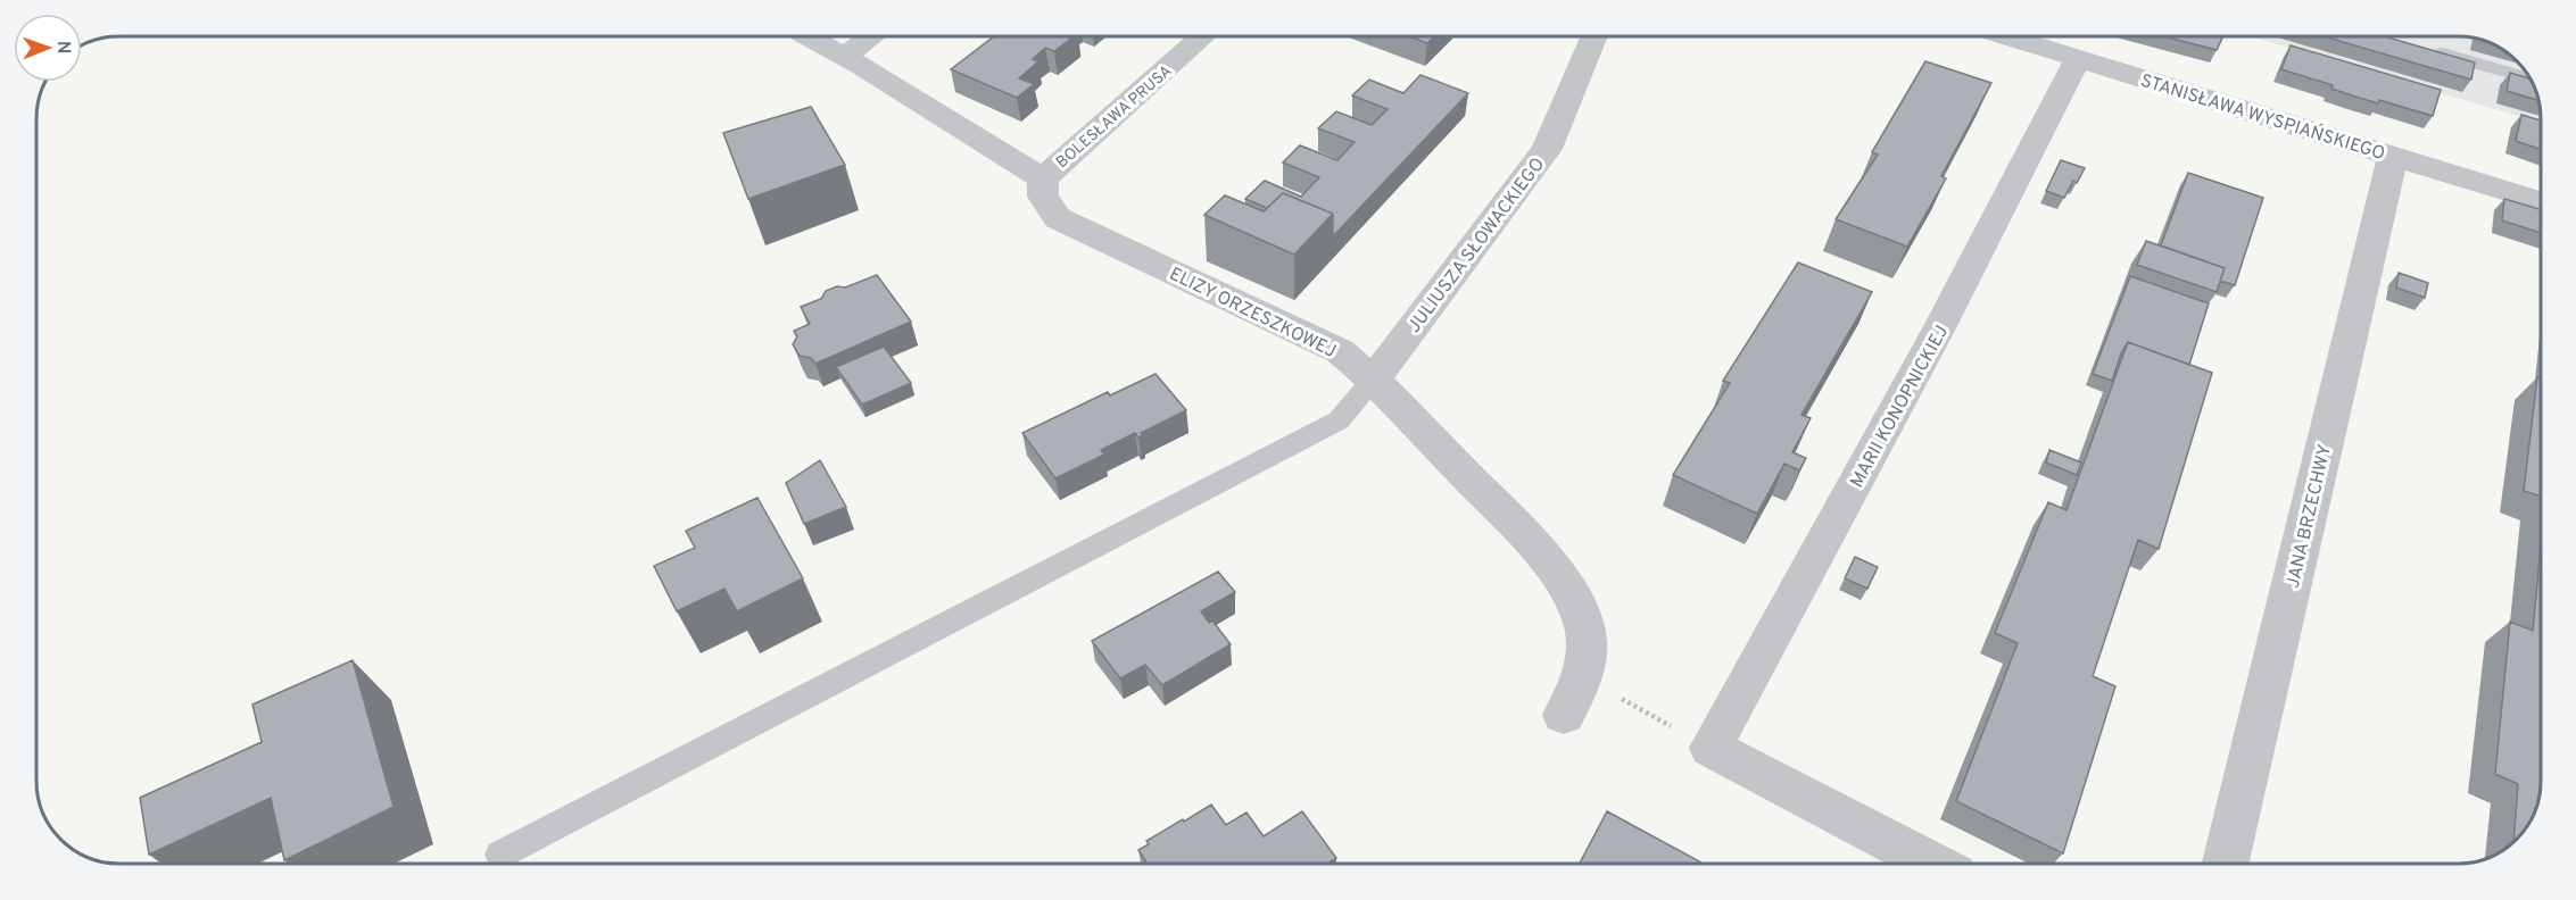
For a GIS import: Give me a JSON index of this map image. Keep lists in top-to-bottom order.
{
  "streets": {
    "street": [
      "BOLESŁAWA PRUSA",
      "STANISŁAWA WYSPIAŃSKIEGO",
      "JULIUSZA SŁOWACKIEGO",
      "ELIZY ORZESZKOWEJ",
      "MARII KONOPNICKIEJ",
      "JANA BRZECHWY"
    ]
  },
  "crossings": [
    ["BOLESŁAWA PRUSA", "ELIZY ORZESZKOWEJ"],
    ["STANISŁAWA WYSPIAŃSKIEGO", "MARII KONOPNICKIEJ"],
    ["STANISŁAWA WYSPIAŃSKIEGO", "JANA BRZECHWY"],
    ["JULIUSZA SŁOWACKIEGO", "ELIZY ORZESZKOWEJ"]
  ],
  "north": "right"
}
